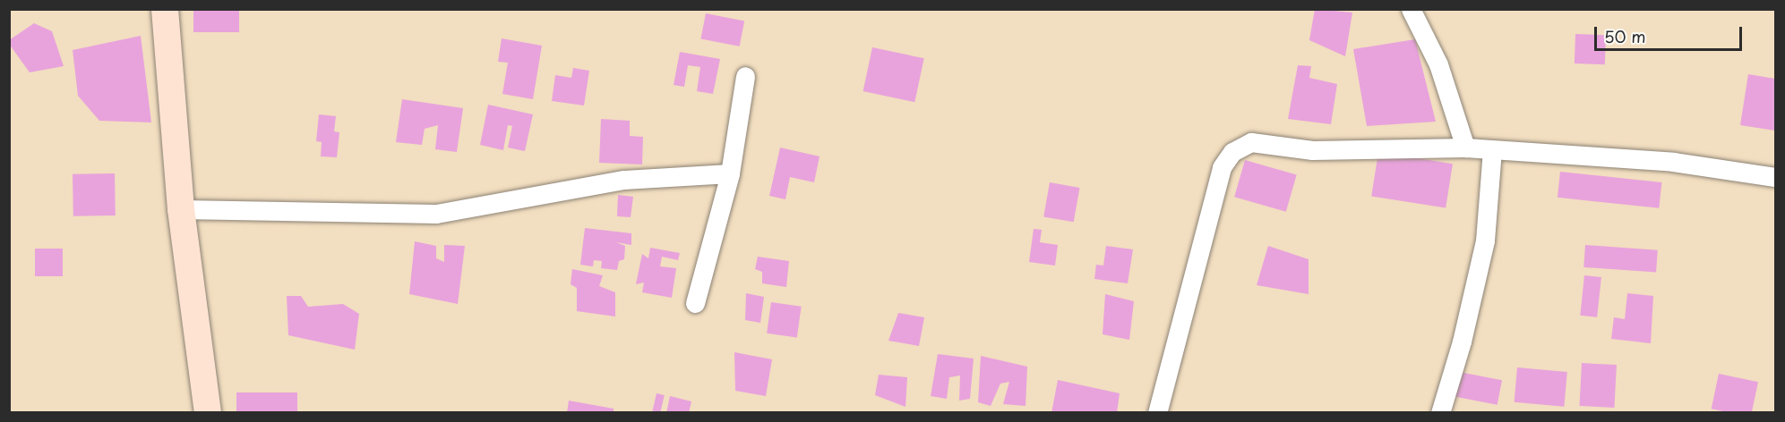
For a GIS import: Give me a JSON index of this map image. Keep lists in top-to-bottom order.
{
  "scale_bar": "50 m"
}
